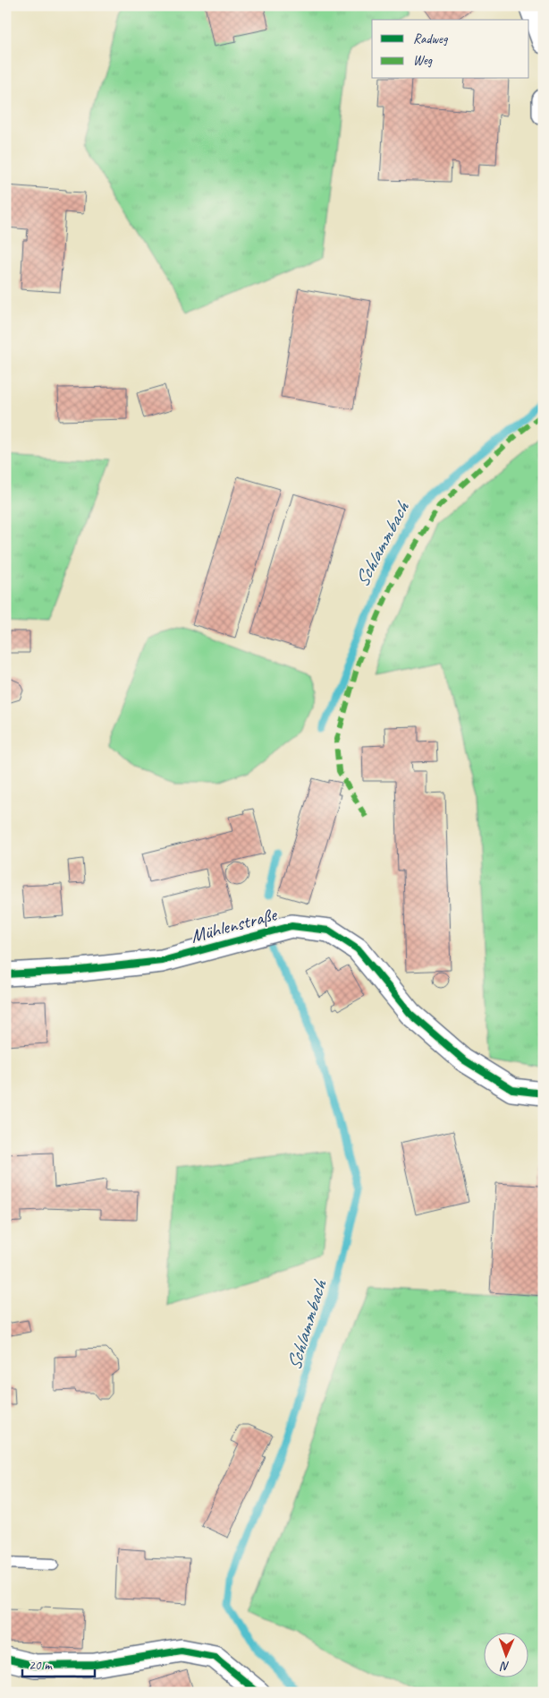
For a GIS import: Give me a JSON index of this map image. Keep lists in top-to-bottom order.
{
  "streets": {
    "street": ["Mühlenstraße"]
  },
  "water": ["Schlammbach"],
  "legend": ["Radweg", "Weg"],
  "scale_bar": "20 m",
  "north": "bottom"
}
